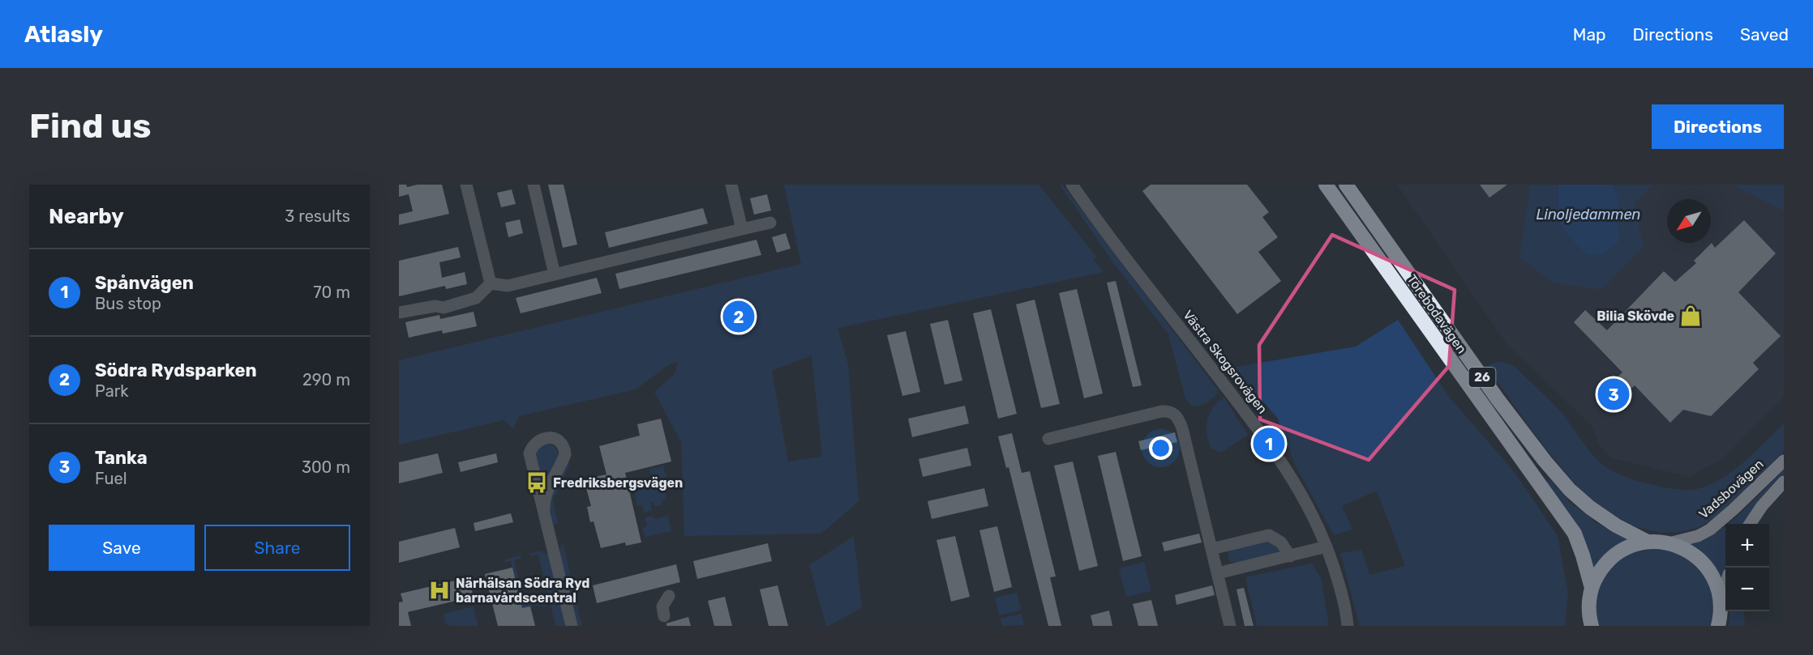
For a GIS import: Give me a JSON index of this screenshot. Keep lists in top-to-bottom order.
{
  "streets": {
    "highway": ["Törebodavägen", "26"],
    "main road": ["Vadsbovägen"],
    "street": ["Västra Skogsrovägen"]
  },
  "crossings": [
    ["Törebodavägen", "26"],
    ["26", "Vadsbovägen"]
  ],
  "water": ["Linoljedammen"],
  "places": {
    "shop": ["Bilia Skövde"],
    "bus stop": ["Fredriksbergsvägen"],
    "hospital": ["Närhälsan Södra Ryd barnavårdscentral"]
  },
  "north": "bottom left",
  "page": {
    "header": "Atlasly",
    "nav": ["Map", "Directions", "Saved"],
    "buttons": [
      "Directions",
      ["Save", "Share"]
    ],
    "title": "Find us",
    "heading": ["Nearby", "3 results"],
    "list": [
      {
        "mark": "1",
        "name": "Spånvägen",
        "note": "Bus stop",
        "value": "70 m"
      },
      {
        "mark": "2",
        "name": "Södra Rydsparken",
        "note": "Park",
        "value": "290 m"
      },
      {
        "mark": "3",
        "name": "Tanka",
        "note": "Fuel",
        "value": "300 m"
      }
    ],
    "pins": ["2", "3", "1"],
    "map_buttons": ["+", "−"]
  }
}
